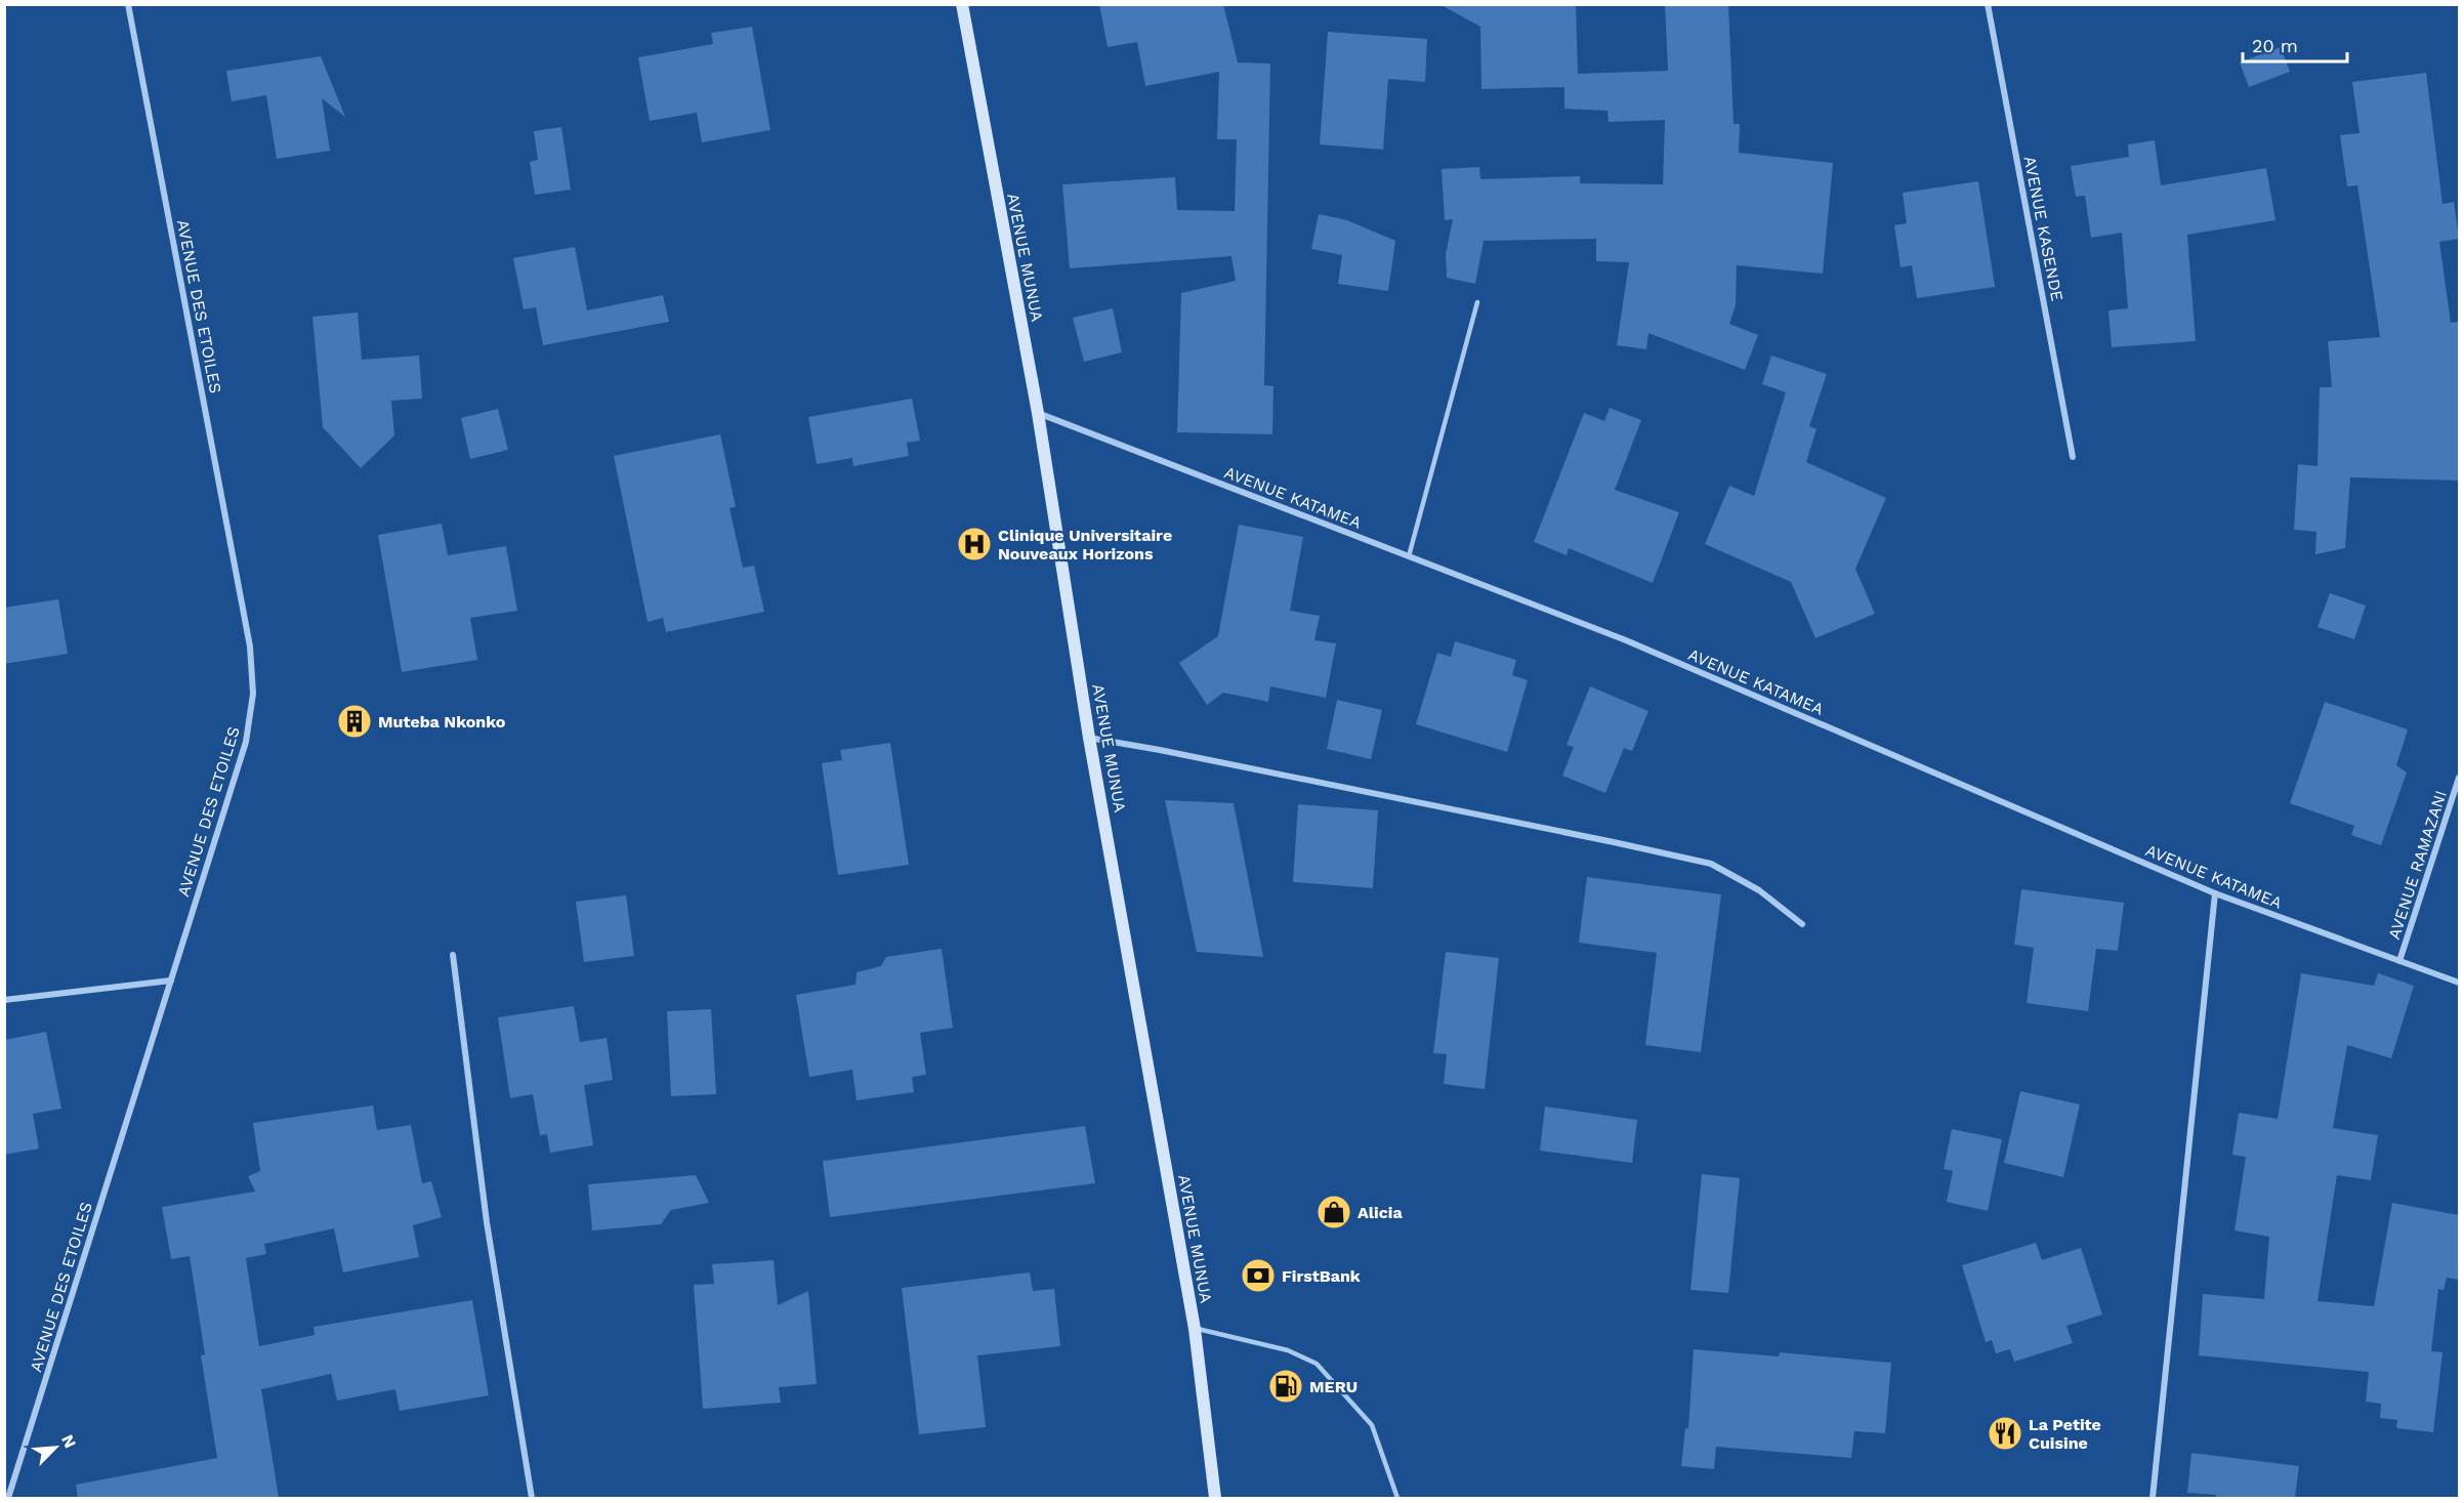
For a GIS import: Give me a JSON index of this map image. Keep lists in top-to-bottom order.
{
  "streets": {
    "main road": ["AVENUE MUNUA"],
    "street": [
      "AVENUE KASENDE",
      "AVENUE DES ETOILES",
      "AVENUE KATAMEA",
      "AVENUE RAMAZANI"
    ]
  },
  "crossings": [
    ["AVENUE MUNUA", "AVENUE KATAMEA"],
    ["AVENUE KATAMEA", "AVENUE RAMAZANI"]
  ],
  "places": {
    "hospital": ["Clinique Universitaire Nouveaux Horizons"],
    "building": ["Muteba Nkonko"],
    "shop": ["Alicia"],
    "bank": ["FirstBank"],
    "fuel station": ["MERU"],
    "restaurant": ["La Petite Cuisine"]
  },
  "scale_bar": "20 m",
  "north": "top right"
}
